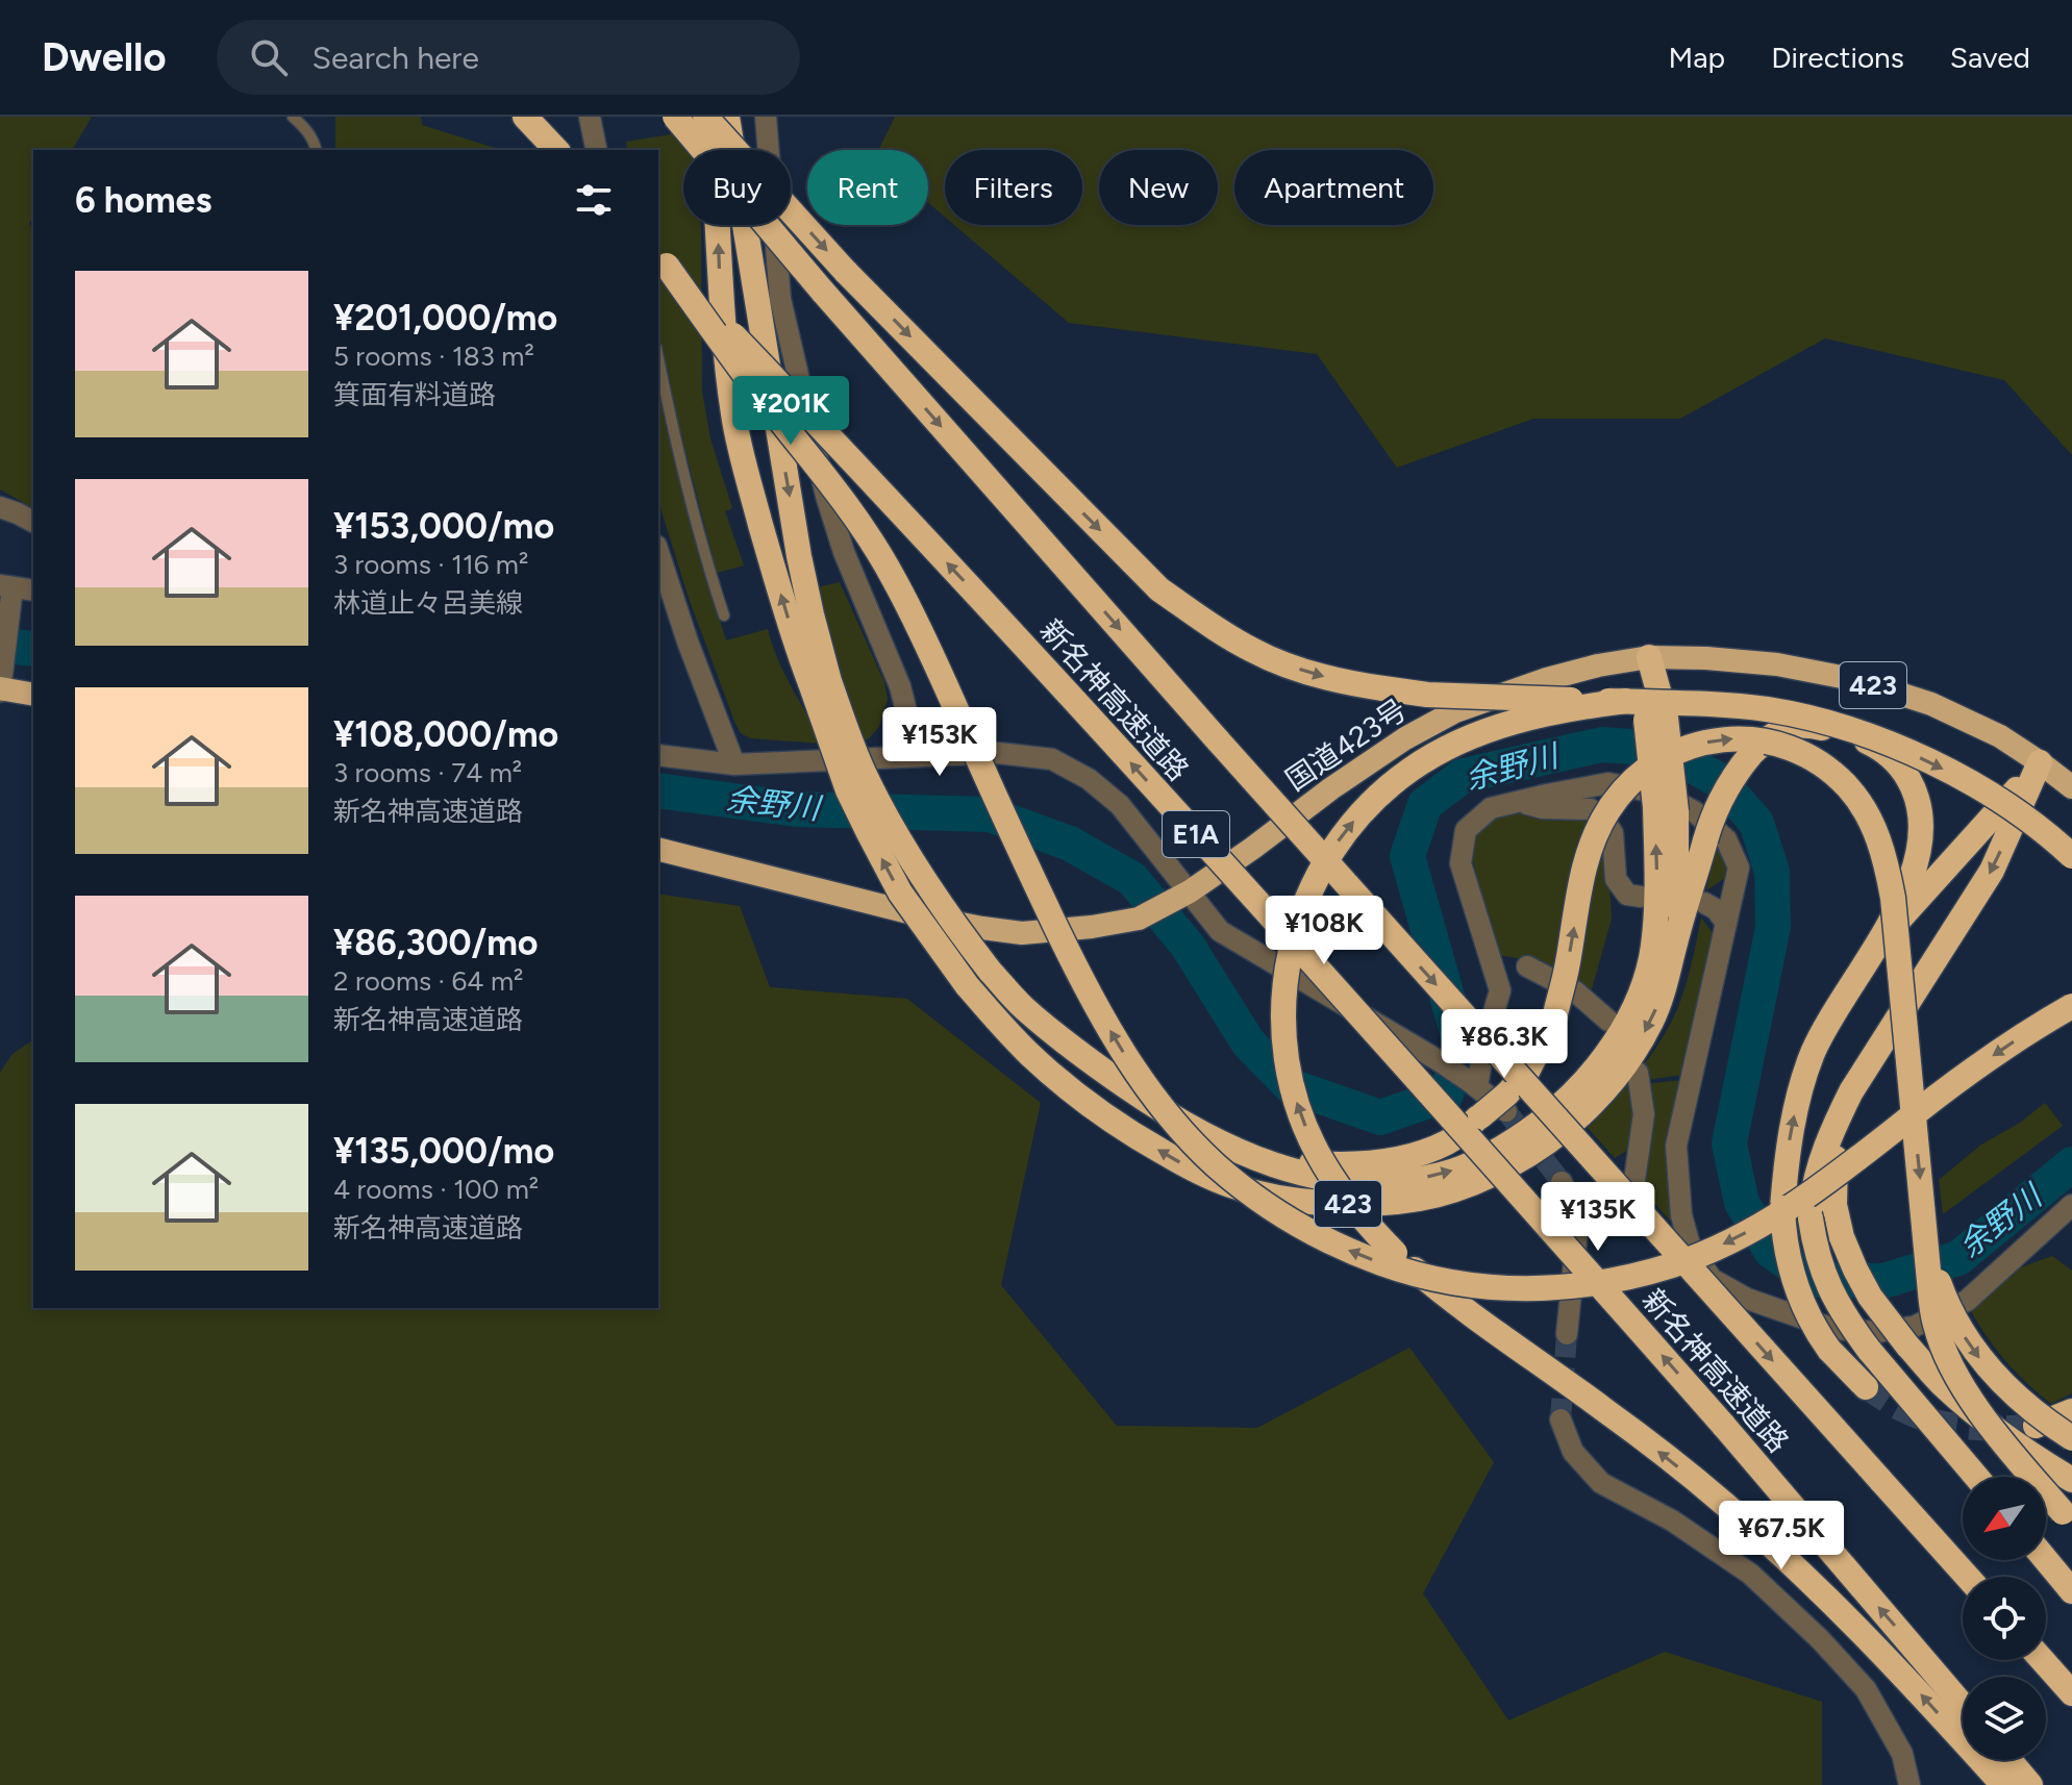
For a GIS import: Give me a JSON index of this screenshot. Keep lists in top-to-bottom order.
{
  "streets": {
    "highway": [
      "423",
      "新名神高速道路",
      "国道423号",
      "E1A"
    ]
  },
  "crossings": [
    ["423", "国道423号"]
  ],
  "water": ["余野川"],
  "north": "bottom left",
  "page": {
    "header": "Dwello",
    "search": "Search here",
    "nav": ["Map", "Directions", "Saved"],
    "chip": [
      "Buy",
      "Rent",
      "Filters",
      "New",
      "Apartment"
    ],
    "heading": "6 homes",
    "list": [
      {
        "name": "¥201,000/mo",
        "note": "5 rooms · 183 m² · 箕面有料道路"
      },
      {
        "name": "¥153,000/mo",
        "note": "3 rooms · 116 m² · 林道止々呂美線"
      },
      {
        "name": "¥108,000/mo",
        "note": "3 rooms · 74 m² · 新名神高速道路"
      },
      {
        "name": "¥86,300/mo",
        "note": "2 rooms · 64 m² · 新名神高速道路"
      },
      {
        "name": "¥135,000/mo",
        "note": "4 rooms · 100 m² · 新名神高速道路"
      }
    ],
    "price": [
      "¥201K",
      "¥153K",
      "¥108K",
      "¥86.3K",
      "¥135K",
      "¥67.5K"
    ]
  }
}
